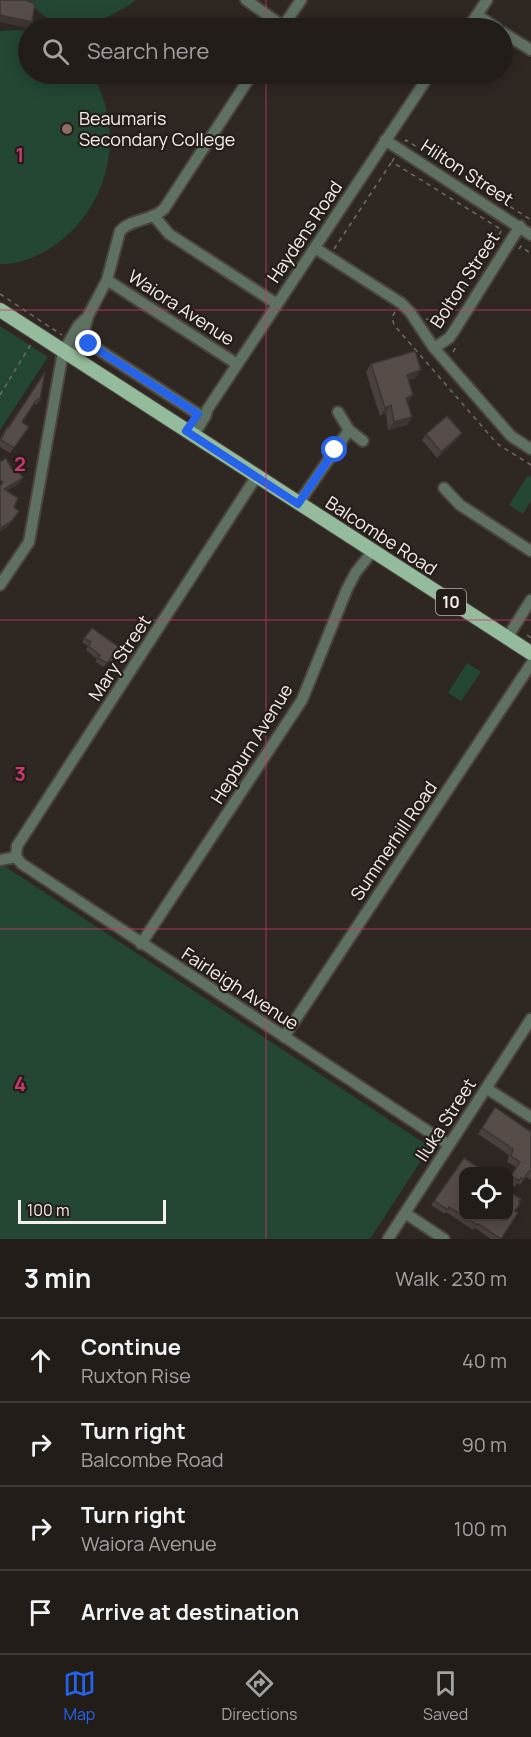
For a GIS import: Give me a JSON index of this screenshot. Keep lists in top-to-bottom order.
{
  "streets": {
    "main road": ["Balcombe Road", "10"],
    "street": [
      "Hilton Street",
      "Haydens Road",
      "Bolton Street",
      "Waiora Avenue",
      "Mary Street",
      "Hepburn Avenue",
      "Summerhill Road",
      "Fairleigh Avenue",
      "Iluka Street"
    ]
  },
  "crossings": [
    ["Hilton Street", "Haydens Road"],
    ["Hilton Street", "Bolton Street"],
    ["Haydens Road", "Bolton Street"],
    ["Haydens Road", "Waiora Avenue"],
    ["Haydens Road", "Balcombe Road"],
    ["Balcombe Road", "Mary Street"],
    ["Balcombe Road", "Hepburn Avenue"],
    ["Mary Street", "Fairleigh Avenue"],
    ["Hepburn Avenue", "Fairleigh Avenue"],
    ["Summerhill Road", "Fairleigh Avenue"],
    ["Fairleigh Avenue", "Iluka Street"]
  ],
  "places": ["Beaumaris Secondary College"],
  "scale_bar": "100 m",
  "page": {
    "search": "Search here",
    "scale": "100 m",
    "heading": ["3 min", "Walk · 230 m"],
    "list": [
      ["Continue", "Ruxton Rise", "40 m"],
      ["Turn right", "Balcombe Road", "90 m"],
      ["Turn right", "Waiora Avenue", "100 m"],
      "Arrive at destination"
    ],
    "nav": ["Map", "Directions", "Saved"]
  },
  "grid": {
    "rows": [
      "1",
      "2",
      "3",
      "4"
    ]
  }
}
